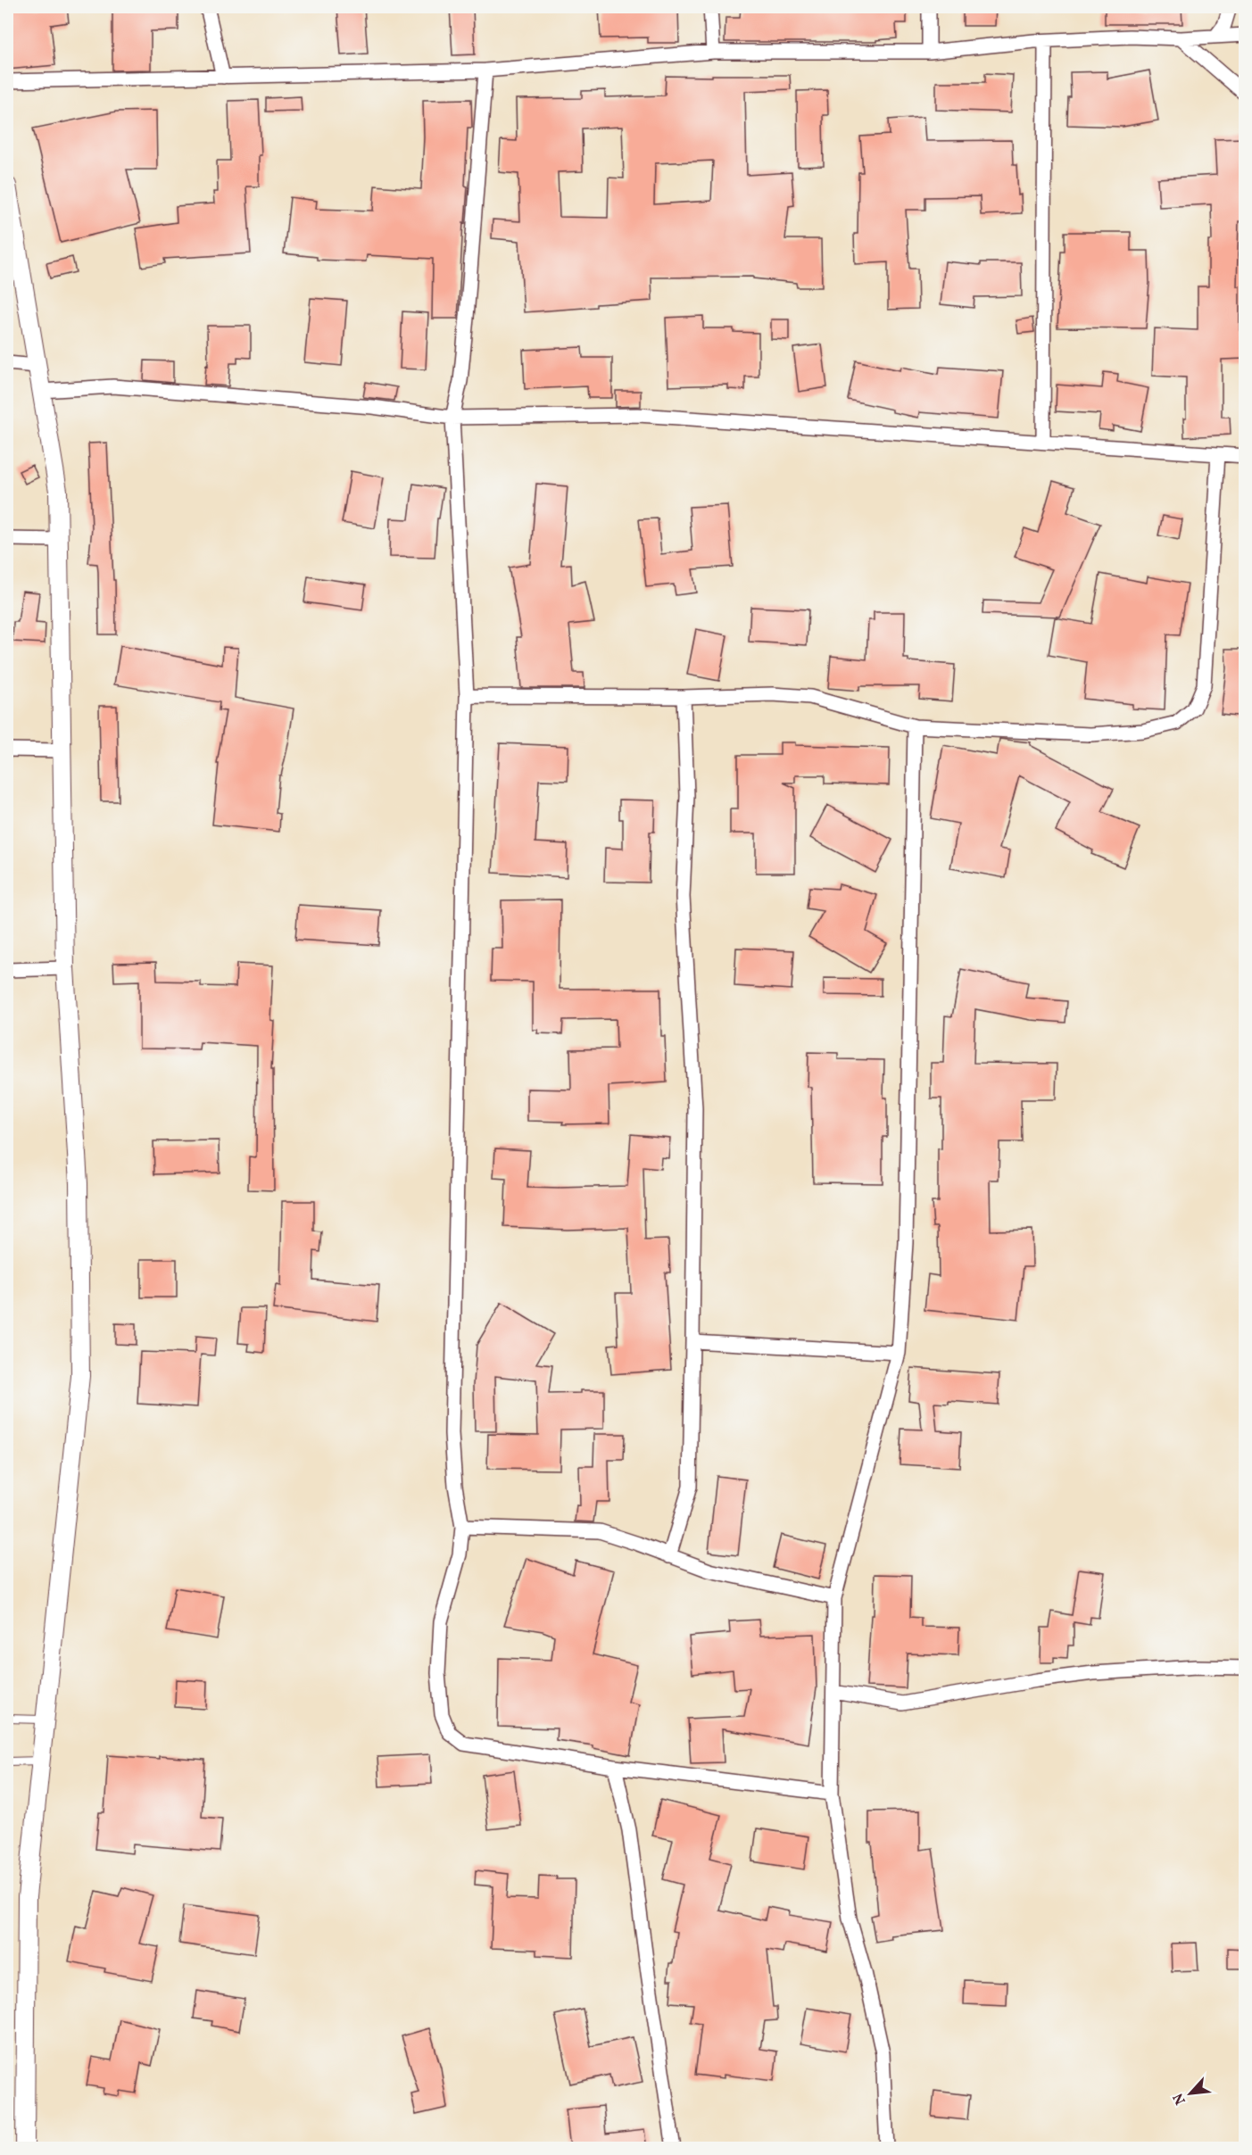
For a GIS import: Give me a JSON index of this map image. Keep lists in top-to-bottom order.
{
  "north": "bottom left"
}
